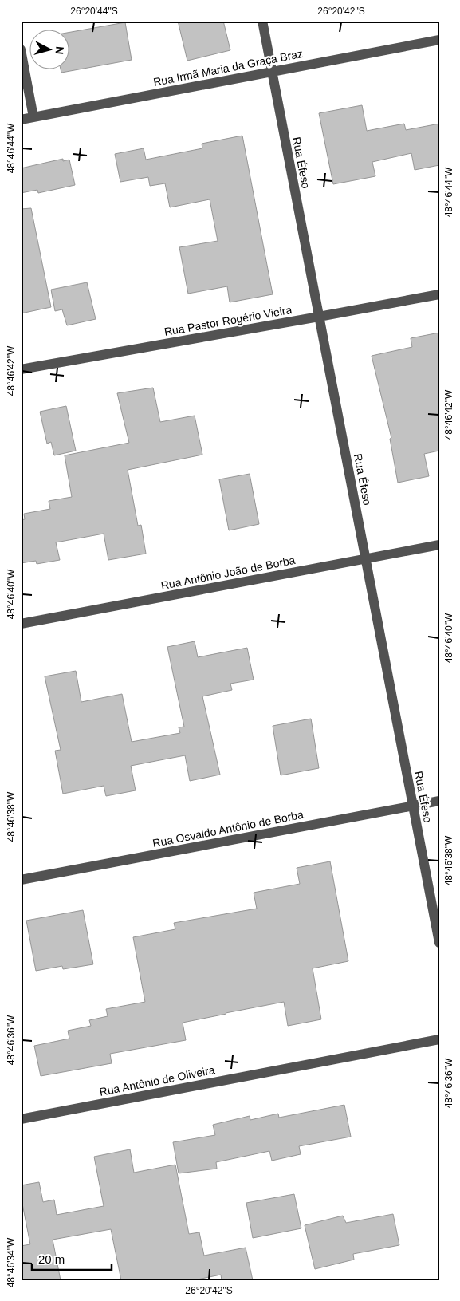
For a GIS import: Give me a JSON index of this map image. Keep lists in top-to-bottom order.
{
  "streets": {
    "street": [
      "Rua Irmã Maria da Graça Braz",
      "Rua Éfeso",
      "Rua Pastor Rogério Vieira",
      "Rua Antônio João de Borba",
      "Rua Osvaldo Antônio de Borba",
      "Rua Antônio de Oliveira"
    ]
  },
  "crossings": [
    ["Rua Irmã Maria da Graça Braz", "Rua Éfeso"],
    ["Rua Éfeso", "Rua Pastor Rogério Vieira"],
    ["Rua Éfeso", "Rua Antônio João de Borba"],
    ["Rua Éfeso", "Rua Osvaldo Antônio de Borba"]
  ],
  "scale_bar": "20 m",
  "north": "right",
  "coordinates": [
    "26°20'44\"S",
    "26°20'42\"S",
    "48°46'44\"W",
    "48°46'42\"W",
    "48°46'40\"W",
    "48°46'38\"W",
    "48°46'36\"W",
    "48°46'34\"W"
  ]
}
